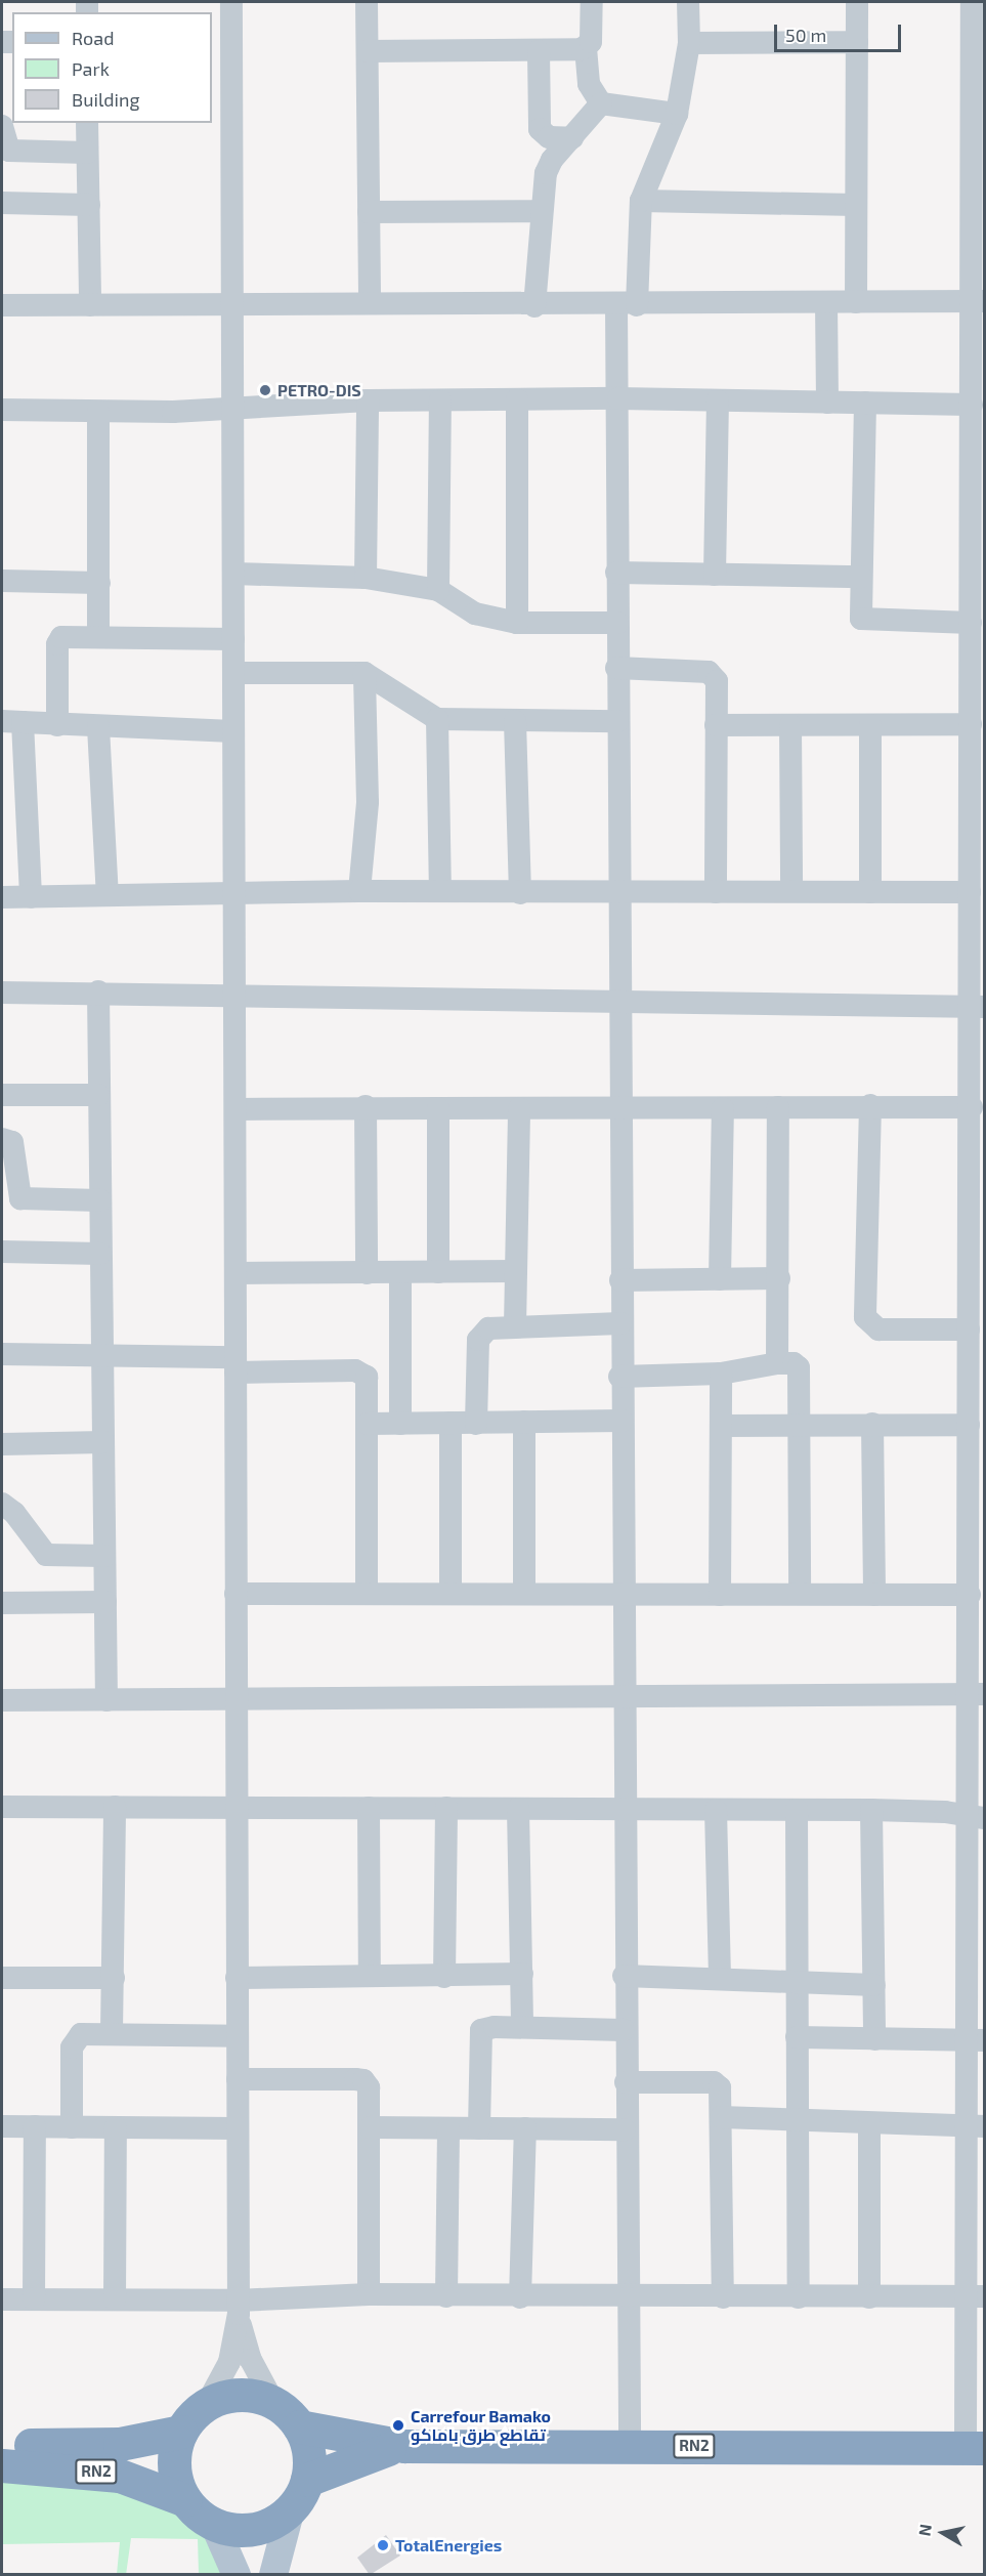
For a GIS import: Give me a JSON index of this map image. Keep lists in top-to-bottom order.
{
  "streets": {
    "highway": ["RN2"]
  },
  "places": ["PETRO-DIS", "Carrefour Bamako تقاطع طرق باماكو", "TotalEnergies"],
  "legend": ["Road", "Park", "Building"],
  "scale_bar": "50 m",
  "north": "left"
}
